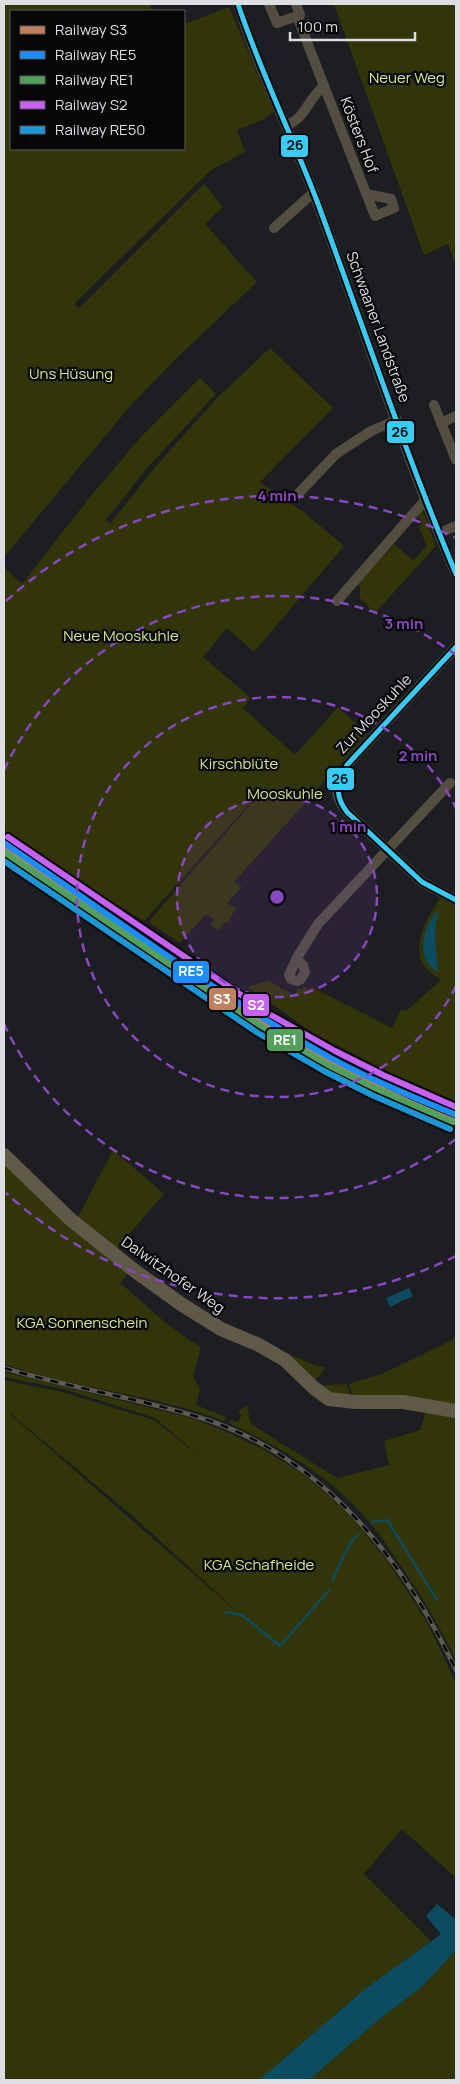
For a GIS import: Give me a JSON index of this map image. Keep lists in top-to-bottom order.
{
  "streets": {
    "street": [
      "Kösters Hof",
      "Schwaaner Landstraße",
      "Zur Mooskuhle",
      "Dalwitzhofer Weg"
    ]
  },
  "crossings": [
    ["Kösters Hof", "Schwaaner Landstraße"]
  ],
  "parks": [
    "Neuer Weg",
    "Uns Hüsung",
    "Neue Mooskuhle",
    "Kirschblüte",
    "Mooskuhle",
    "KGA Sonnenschein",
    "KGA Schafheide"
  ],
  "lines": [
    "transit line 26",
    "rail line S2",
    "rail line RE5",
    "rail line S3",
    "rail line RE1",
    "rail line RE50"
  ],
  "legend": [
    "Railway S3",
    "Railway RE5",
    "Railway RE1",
    "Railway S2",
    "Railway RE50"
  ],
  "scale_bar": "100 m",
  "rings": [
    "4 min",
    "3 min",
    "2 min",
    "1 min"
  ]
}
